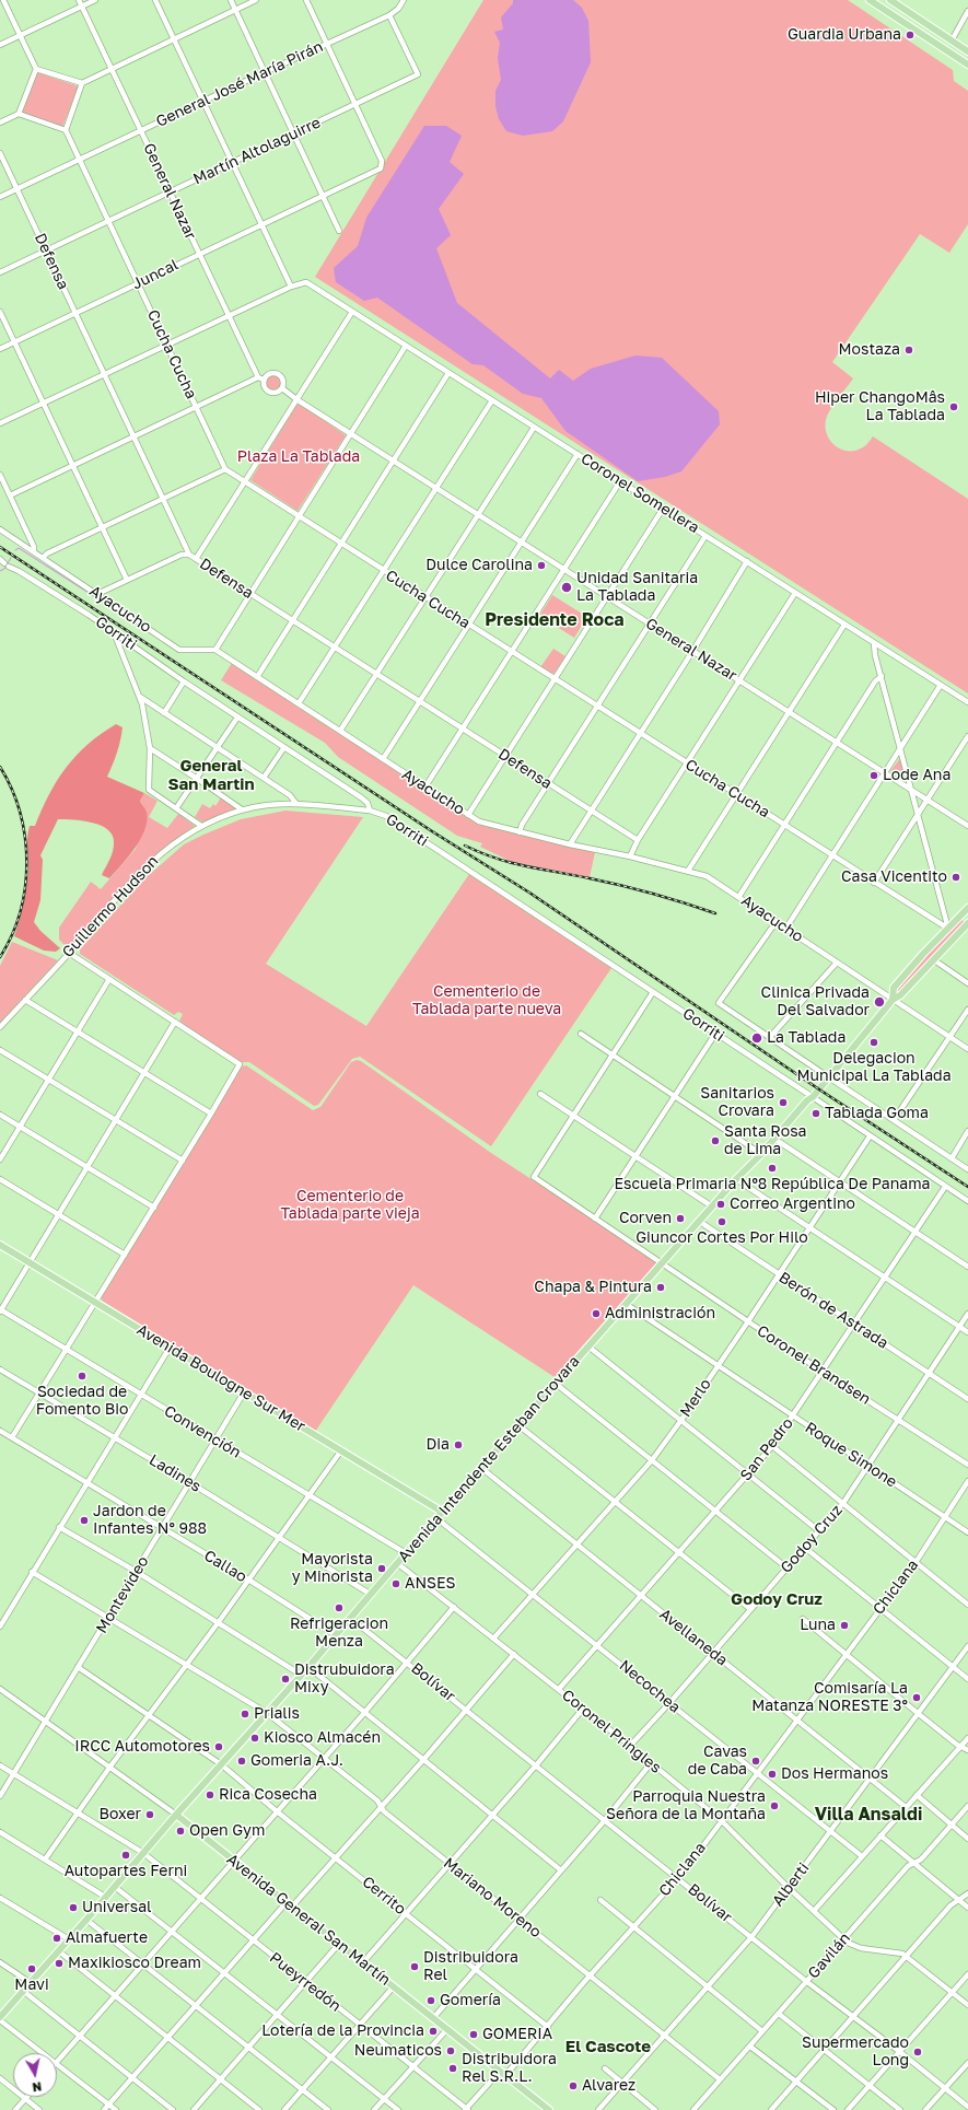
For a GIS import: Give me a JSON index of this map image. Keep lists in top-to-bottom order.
{
  "streets": {
    "main road": ["Avenida Boulogne Sur Mer", "Avenida Intendente Esteban Crovara", "Avenida General San Martín"],
    "street": [
      "General José María Pirán",
      "Martín Altolaguirre",
      "General Nazar",
      "Defensa",
      "Juncal",
      "Cucha Cucha",
      "Coronel Somellera",
      "Ayacucho",
      "Gorriti",
      "Guillermo Hudson",
      "Berón de Astrada",
      "Coronel Brandsen",
      "Merlo",
      "Convención",
      "San Pedro",
      "Roque Simone",
      "Ladines",
      "Godoy Cruz",
      "Callao",
      "Chiclana",
      "Montevideo",
      "Avellaneda",
      "Bolívar",
      "Necochea",
      "Coronel Pringles",
      "Alberti",
      "Cerrito",
      "Mariano Moreno",
      "Gavilán",
      "Pueyrredón"
    ]
  },
  "crossings": [
    ["General José María Pirán", "Martín Altolaguirre"],
    ["General José María Pirán", "General Nazar"],
    ["General José María Pirán", "Defensa"],
    ["General José María Pirán", "Cucha Cucha"],
    ["Martín Altolaguirre", "General Nazar"],
    ["Martín Altolaguirre", "Defensa"],
    ["Martín Altolaguirre", "Juncal"],
    ["Martín Altolaguirre", "Cucha Cucha"],
    ["General Nazar", "Juncal"],
    ["Defensa", "Juncal"],
    ["Juncal", "Cucha Cucha"],
    ["Gorriti", "Guillermo Hudson"],
    ["Gorriti", "Merlo"],
    ["Gorriti", "San Pedro"],
    ["Gorriti", "Avenida Intendente Esteban Crovara"],
    ["Berón de Astrada", "Merlo"],
    ["Berón de Astrada", "San Pedro"],
    ["Berón de Astrada", "Avenida Intendente Esteban Crovara"],
    ["Berón de Astrada", "Godoy Cruz"],
    ["Coronel Brandsen", "Merlo"],
    ["Coronel Brandsen", "San Pedro"],
    ["Coronel Brandsen", "Avenida Intendente Esteban Crovara"],
    ["Coronel Brandsen", "Godoy Cruz"],
    ["Avenida Boulogne Sur Mer", "Avenida Intendente Esteban Crovara"],
    ["Avenida Boulogne Sur Mer", "Montevideo"],
    ["Merlo", "Roque Simone"],
    ["Merlo", "Avellaneda"],
    ["Merlo", "Necochea"],
    ["Merlo", "Coronel Pringles"],
    ["Convención", "Avenida Intendente Esteban Crovara"],
    ["Convención", "Montevideo"],
    ["San Pedro", "Roque Simone"],
    ["San Pedro", "Avellaneda"],
    ["San Pedro", "Necochea"],
    ["San Pedro", "Coronel Pringles"],
    ["Roque Simone", "Avenida Intendente Esteban Crovara"],
    ["Roque Simone", "Godoy Cruz"],
    ["Roque Simone", "Chiclana"],
    ["Avenida Intendente Esteban Crovara", "Ladines"],
    ["Avenida Intendente Esteban Crovara", "Callao"],
    ["Avenida Intendente Esteban Crovara", "Avellaneda"],
    ["Avenida Intendente Esteban Crovara", "Bolívar"],
    ["Avenida Intendente Esteban Crovara", "Necochea"],
    ["Avenida Intendente Esteban Crovara", "Coronel Pringles"],
    ["Avenida Intendente Esteban Crovara", "Cerrito"],
    ["Avenida Intendente Esteban Crovara", "Mariano Moreno"],
    ["Avenida Intendente Esteban Crovara", "Avenida General San Martín"],
    ["Avenida Intendente Esteban Crovara", "Pueyrredón"],
    ["Ladines", "Montevideo"],
    ["Godoy Cruz", "Avellaneda"],
    ["Godoy Cruz", "Necochea"],
    ["Godoy Cruz", "Coronel Pringles"],
    ["Callao", "Montevideo"],
    ["Chiclana", "Avellaneda"],
    ["Chiclana", "Bolívar"],
    ["Chiclana", "Necochea"],
    ["Chiclana", "Coronel Pringles"],
    ["Chiclana", "Cerrito"],
    ["Chiclana", "Mariano Moreno"],
    ["Chiclana", "Avenida General San Martín"],
    ["Chiclana", "Pueyrredón"],
    ["Montevideo", "Cerrito"],
    ["Montevideo", "Mariano Moreno"],
    ["Montevideo", "Avenida General San Martín"],
    ["Montevideo", "Pueyrredón"],
    ["Avellaneda", "Alberti"],
    ["Bolívar", "Alberti"],
    ["Bolívar", "Gavilán"],
    ["Necochea", "Alberti"],
    ["Coronel Pringles", "Alberti"],
    ["Coronel Pringles", "Gavilán"],
    ["Alberti", "Mariano Moreno"],
    ["Mariano Moreno", "Gavilán"]
  ],
  "districts": [
    "Presidente Roca",
    "General San Martin",
    "Godoy Cruz",
    "Villa Ansaldi",
    "El Cascote"
  ],
  "parks": ["Plaza La Tablada", "Cementerio de Tablada parte nueva", "Cementerio de Tablada parte vieja"],
  "places": [
    "Guardia Urbana",
    "Mostaza",
    "Hiper ChangoMâs La Tablada",
    "Dulce Carolina",
    "Unidad Sanitaria La Tablada",
    "Lode Ana",
    "Casa Vicentito",
    "Clinica Privada Del Salvador",
    "La Tablada",
    "Delegacion Municipal La Tablada",
    "Sanitarios Crovara",
    "Tablada Goma",
    "Santa Rosa de Lima",
    "Escuela Primaria Nº8 República De Panama",
    "Correo Argentino",
    "Corven",
    "Giuncor Cortes Por Hilo",
    "Chapa & Pintura",
    "Administración",
    "Sociedad de Fomento Bio",
    "Dia",
    "Jardon de Infantes N° 988",
    "Mayorista y Minorista",
    "ANSES",
    "Refrigeracion Menza",
    "Luna",
    "Distrubuidora Mixy",
    "Comisaría La Matanza NORESTE 3°",
    "Prialis",
    "Kiosco Almacén",
    "IRCC Automotores",
    "Gomeria A.J.",
    "Cavas de Caba",
    "Dos Hermanos",
    "Rica Cosecha",
    "Parroquia Nuestra Señora de la Montaña",
    "Boxer",
    "Open Gym",
    "Autopartes Ferni",
    "Universal",
    "Almafuerte",
    "Maxikiosco Dream",
    "Distribuidora Rel",
    "Mavi",
    "Gomería",
    "Lotería de la Provincia",
    "GOMERIA",
    "Neumaticos",
    "Supermercado Long",
    "Distribuidora Rel S.R.L.",
    "Alvarez"
  ],
  "north": "bottom"
}
